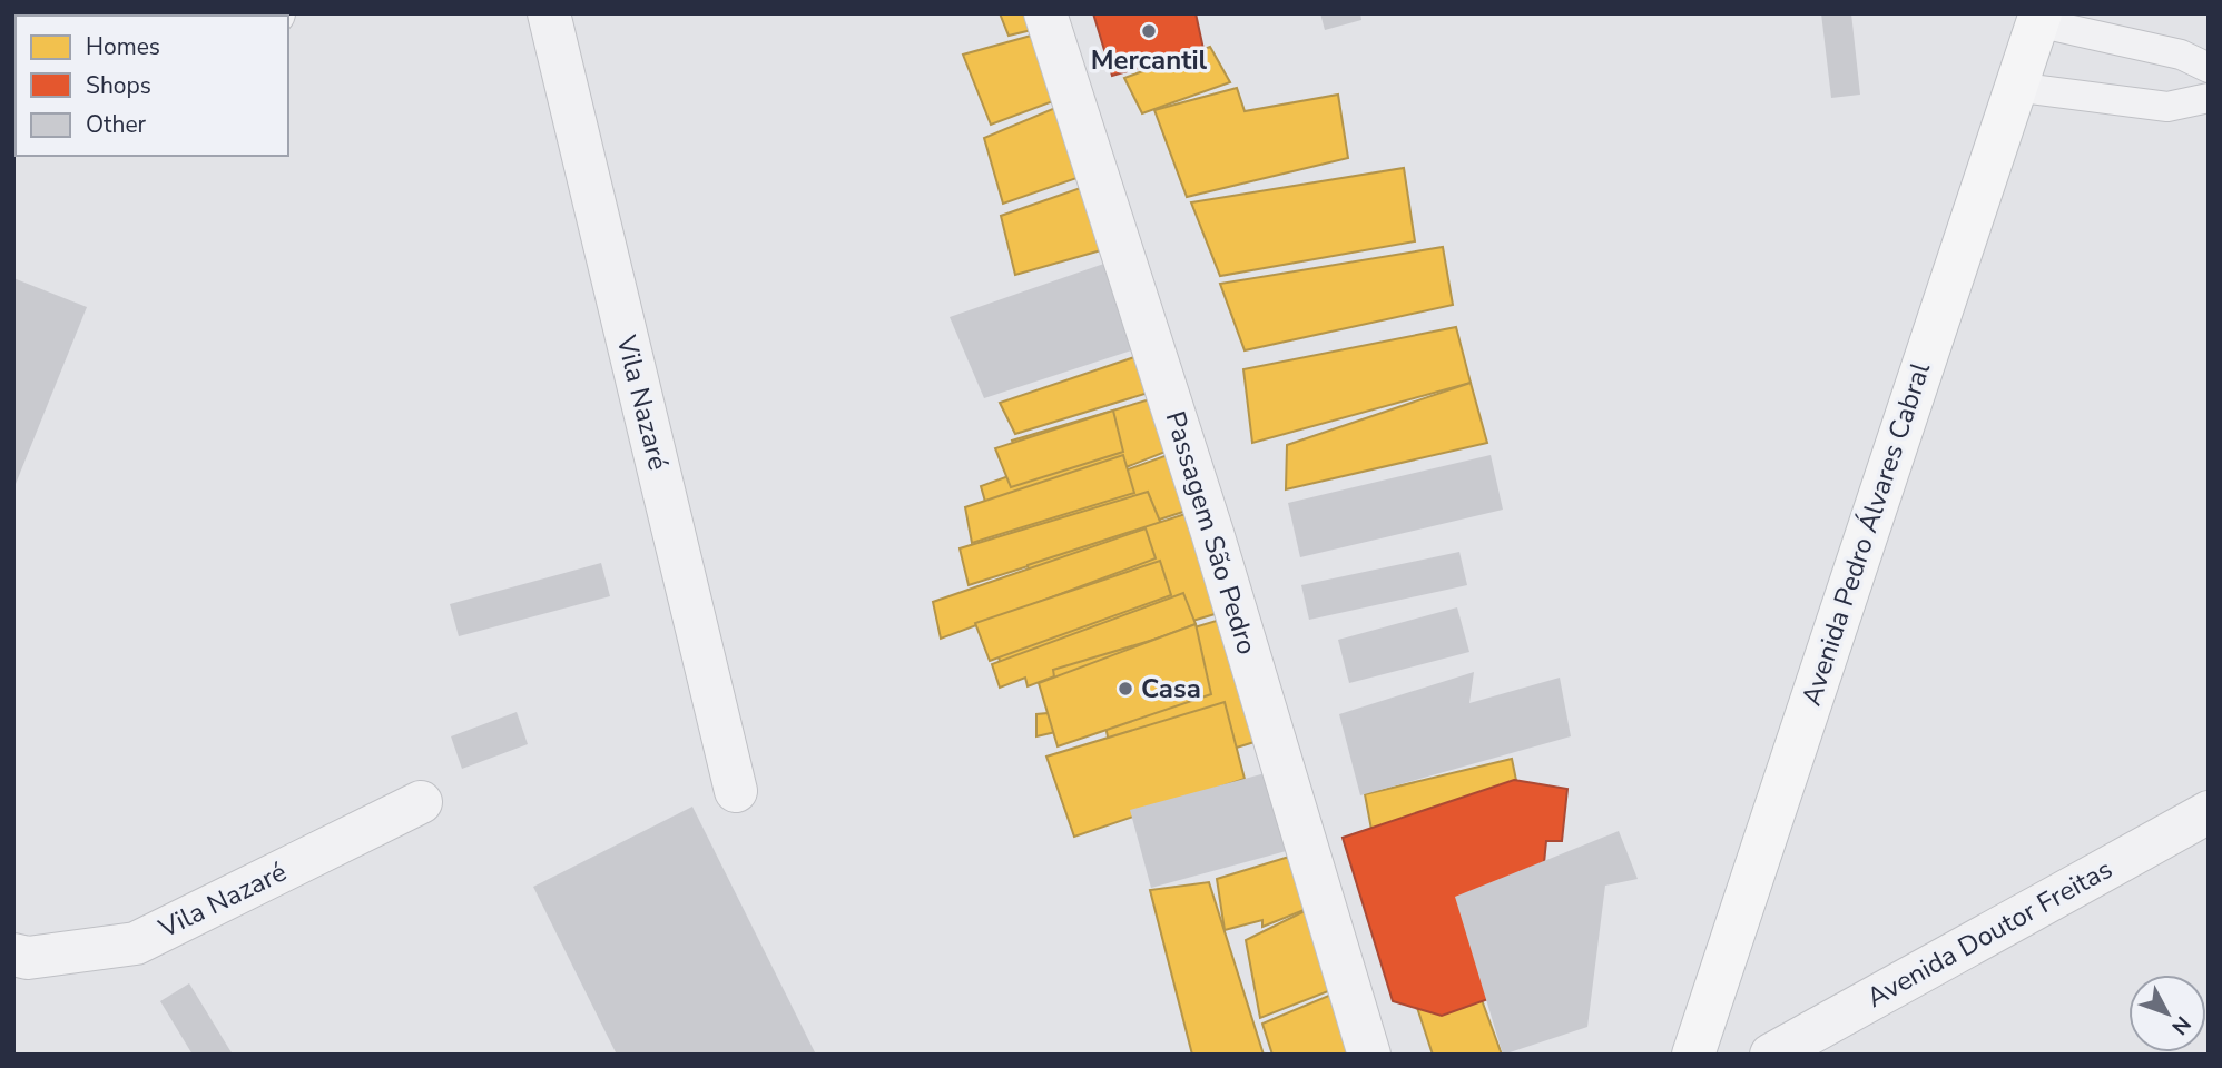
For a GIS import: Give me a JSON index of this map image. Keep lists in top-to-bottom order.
{
  "streets": {
    "main road": ["Avenida Pedro Álvares Cabral"],
    "street": ["Vila Nazaré", "Passagem São Pedro", "Avenida Doutor Freitas"]
  },
  "places": ["Mercantil", "Casa"],
  "legend": ["Homes", "Shops", "Other"],
  "north": "bottom right"
}
